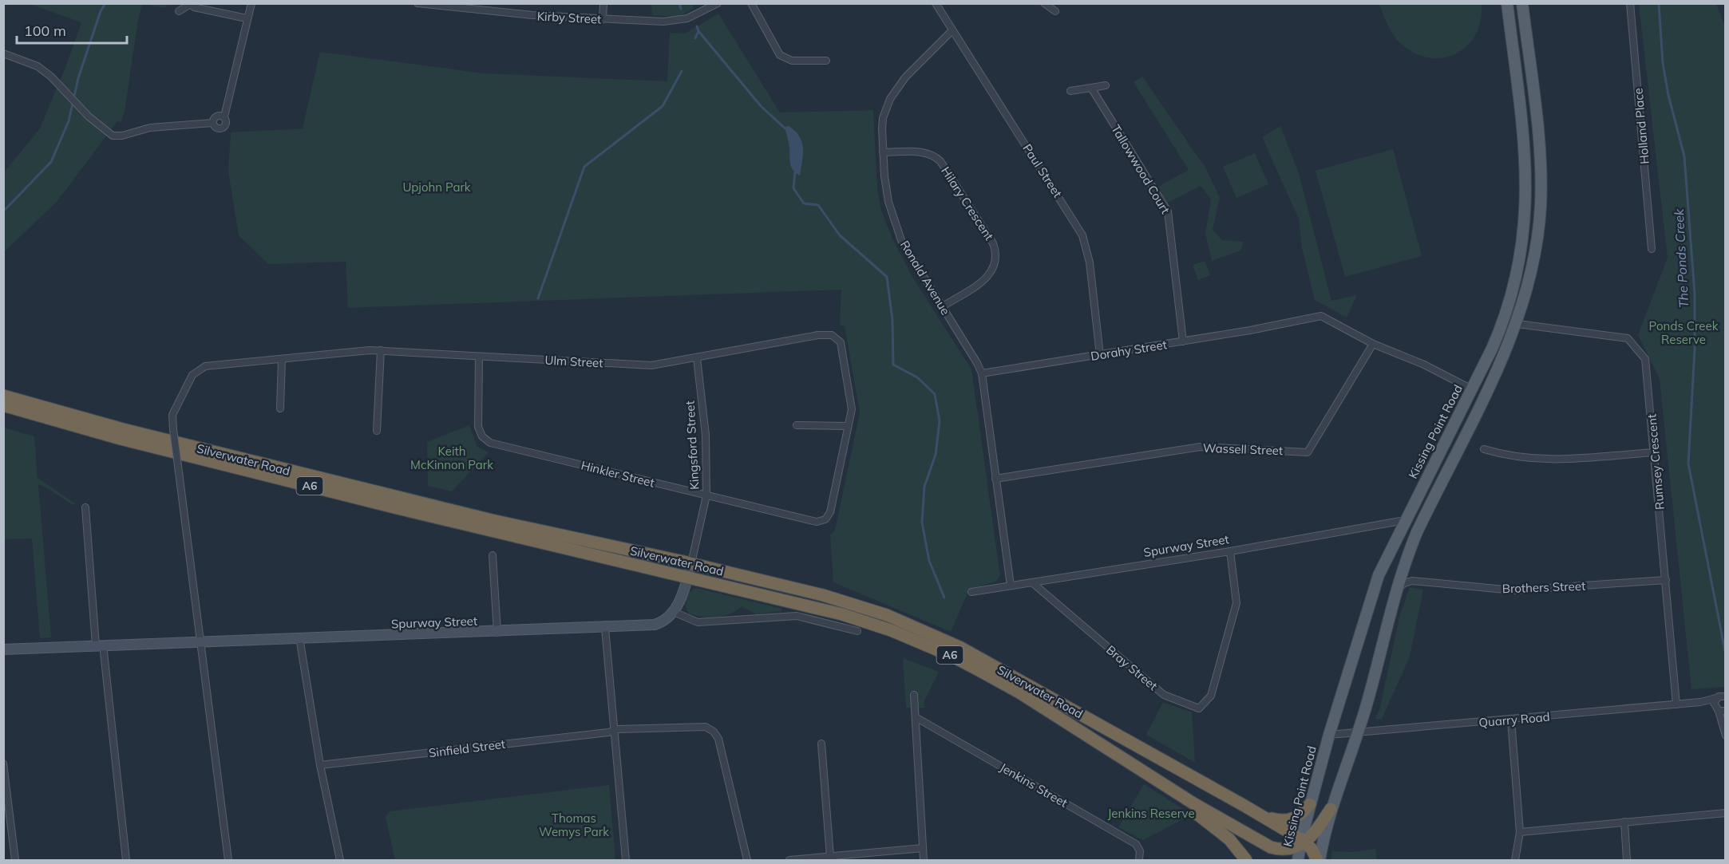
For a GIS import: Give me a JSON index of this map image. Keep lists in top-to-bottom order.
{
  "streets": {
    "highway": ["Silverwater Road", "A6"],
    "main road": ["Kissing Point Road"],
    "street": [
      "Kirby Street",
      "Holland Place",
      "Tallowwood Court",
      "Paul Street",
      "Hilary Crescent",
      "Ronald Avenue",
      "Dorahy Street",
      "Ulm Street",
      "Kingsford Street",
      "Wassell Street",
      "Rumsey Crescent",
      "Hinkler Street",
      "Spurway Street",
      "Brothers Street",
      "Bray Street",
      "Quarry Road",
      "Sinfield Street",
      "Jenkins Street"
    ]
  },
  "crossings": [
    ["Tallowwood Court", "Dorahy Street"],
    ["Paul Street", "Ronald Avenue"],
    ["Paul Street", "Dorahy Street"],
    ["Hilary Crescent", "Ronald Avenue"],
    ["Ronald Avenue", "Dorahy Street"],
    ["Dorahy Street", "Kissing Point Road"],
    ["Dorahy Street", "Wassell Street"],
    ["Ulm Street", "Kingsford Street"],
    ["Ulm Street", "Hinkler Street"],
    ["Ulm Street", "Spurway Street"],
    ["Kissing Point Road", "Silverwater Road"],
    ["Kissing Point Road", "Spurway Street"],
    ["Kissing Point Road", "Quarry Road"],
    ["Kingsford Street", "Silverwater Road"],
    ["Kingsford Street", "Hinkler Street"],
    ["Kingsford Street", "Spurway Street"],
    ["Rumsey Crescent", "Brothers Street"],
    ["Rumsey Crescent", "Quarry Road"],
    ["Spurway Street", "Bray Street"]
  ],
  "water": ["The Ponds Creek"],
  "parks": [
    "Upjohn Park",
    "Ponds Creek Reserve",
    "Keith McKinnon Park",
    "Jenkins Reserve",
    "Thomas Wemys Park"
  ],
  "scale_bar": "100 m"
}
